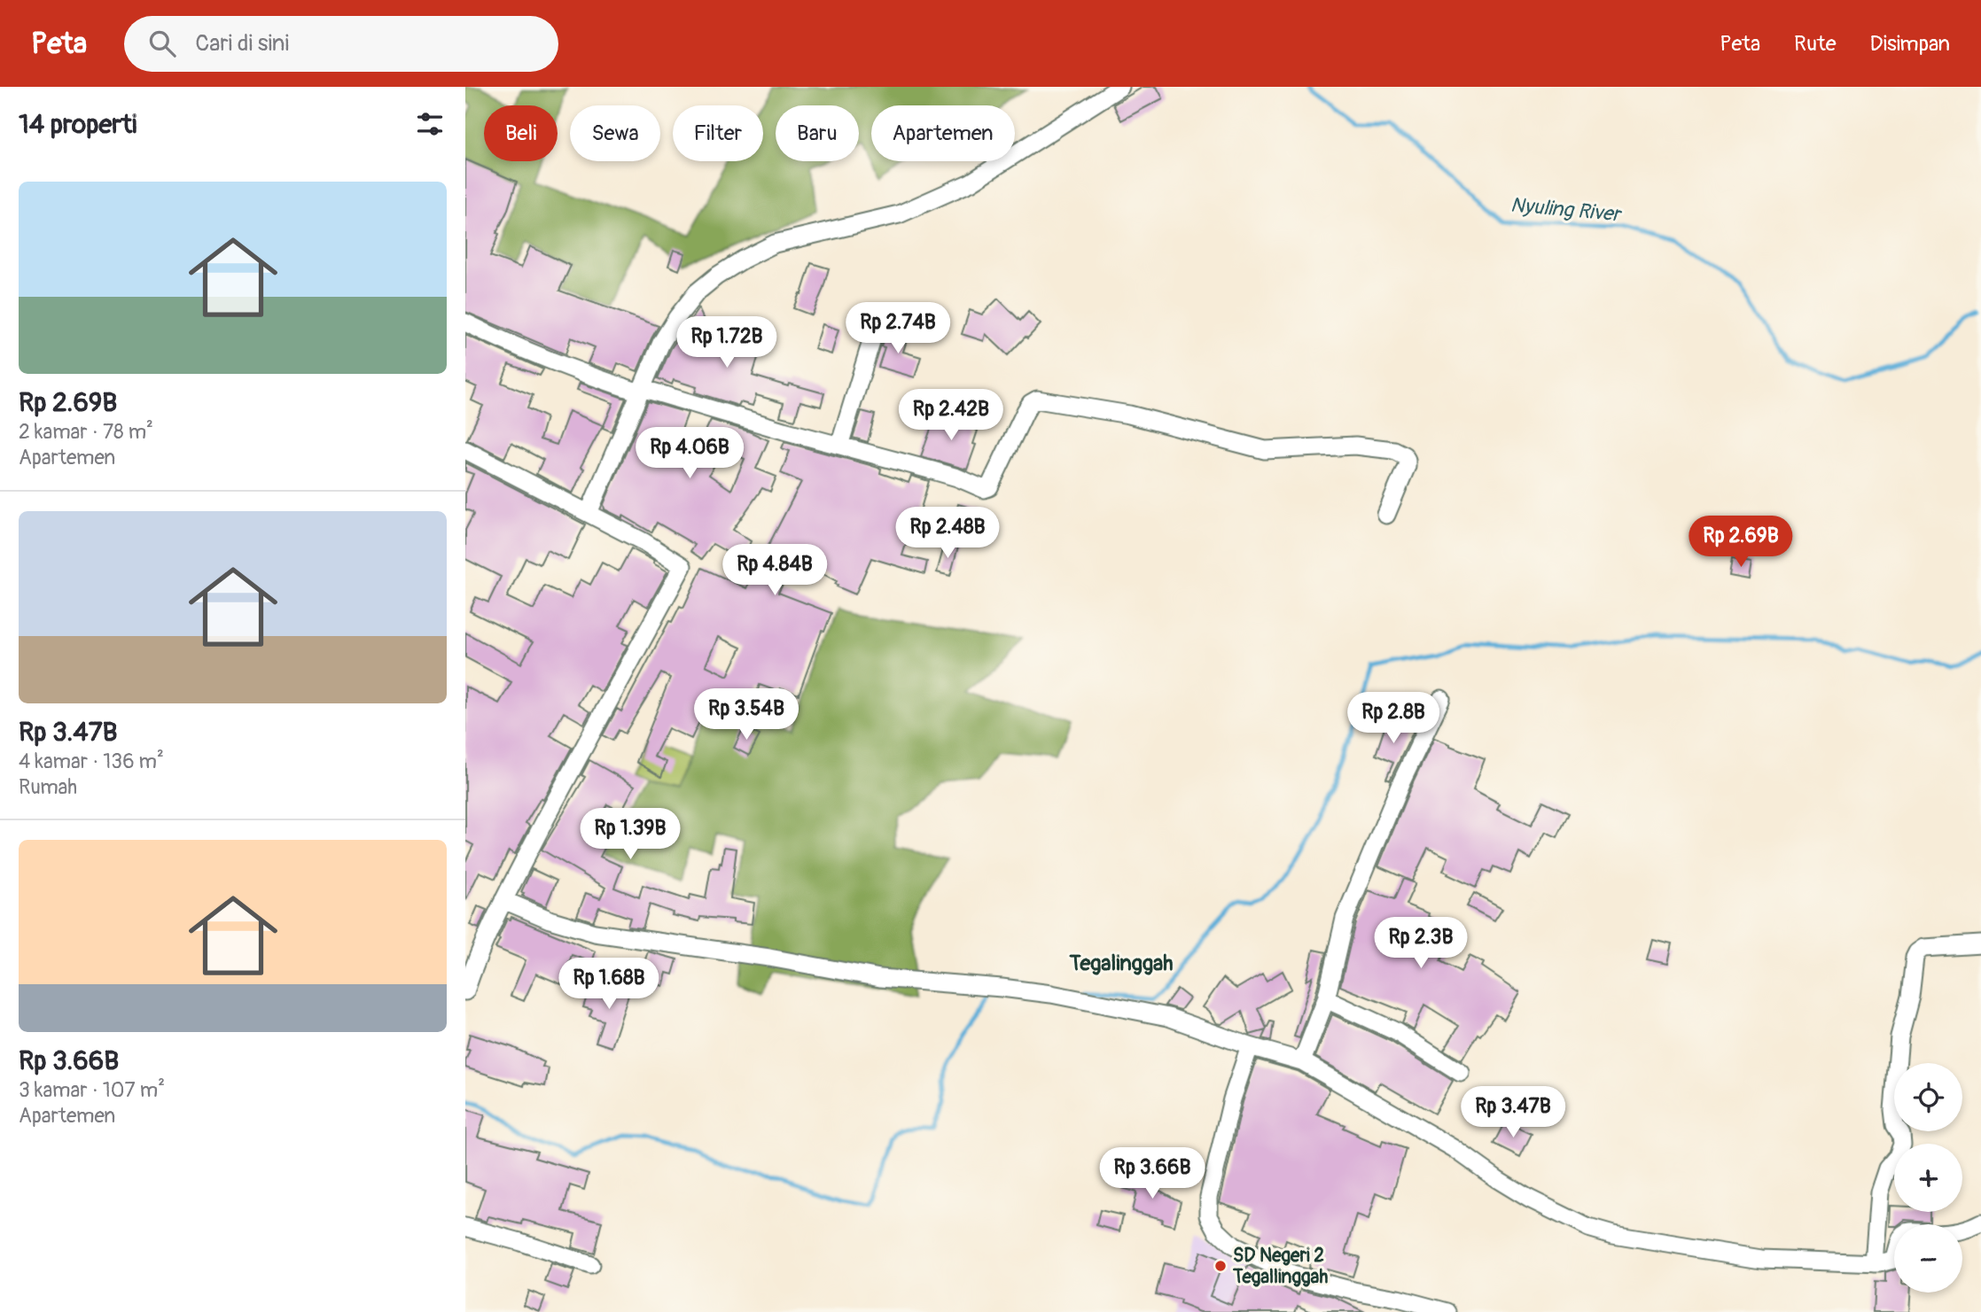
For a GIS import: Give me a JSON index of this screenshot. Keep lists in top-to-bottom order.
{
  "districts": ["Tegalinggah"],
  "water": ["Nyuling River"],
  "places": ["SD Negeri 2 Tegallinggah"],
  "page": {
    "header": "Peta",
    "search": "Cari di sini",
    "nav": ["Peta", "Rute", "Disimpan"],
    "heading": "14 properti",
    "chip": [
      "Beli",
      "Sewa",
      "Filter",
      "Baru",
      "Apartemen"
    ],
    "list": [
      {
        "name": "Rp 2.69B",
        "note": "2 kamar · 78 m² · Apartemen"
      },
      {
        "name": "Rp 3.47B",
        "note": "4 kamar · 136 m² · Rumah"
      },
      {
        "name": "Rp 3.66B",
        "note": "3 kamar · 107 m² · Apartemen"
      }
    ],
    "price": [
      "Rp 2.74B",
      "Rp 1.72B",
      "Rp 2.42B",
      "Rp 4.06B",
      "Rp 2.48B",
      "Rp 2.69B",
      "Rp 4.84B",
      "Rp 3.54B",
      "Rp 2.8B",
      "Rp 1.39B",
      "Rp 2.3B",
      "Rp 1.68B",
      "Rp 3.47B",
      "Rp 3.66B"
    ],
    "map_buttons": ["+", "−"]
  }
}
